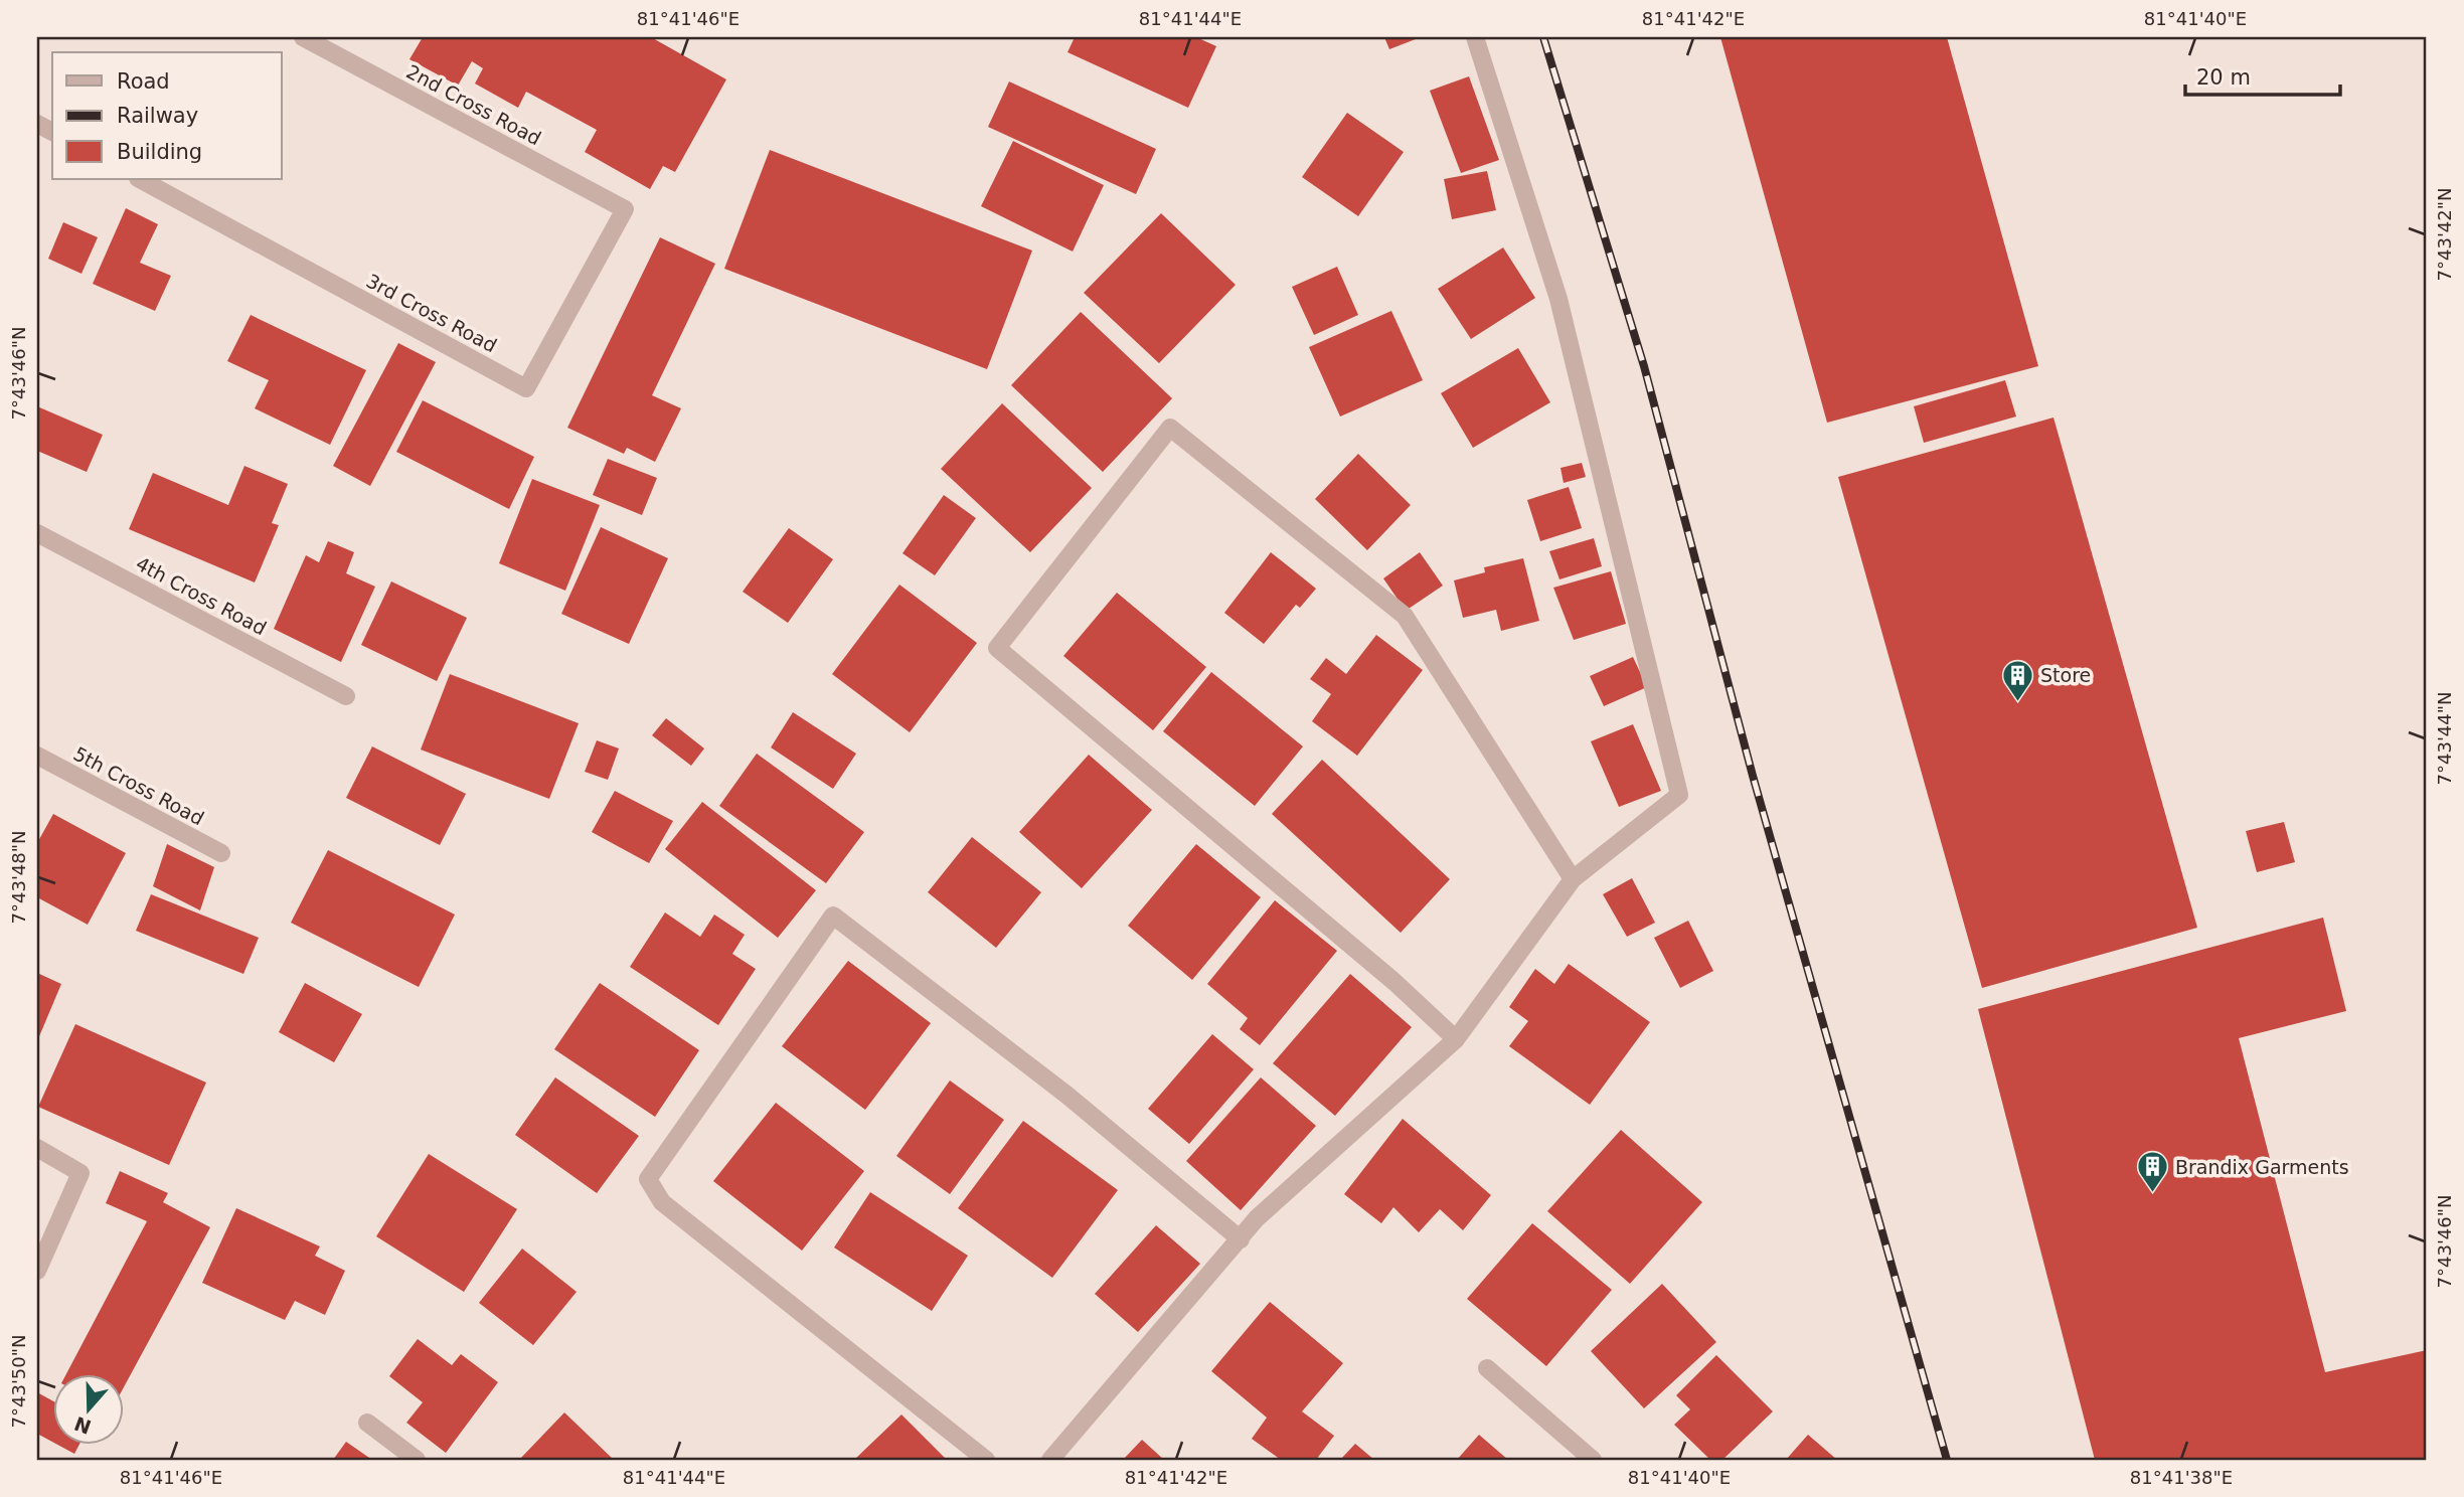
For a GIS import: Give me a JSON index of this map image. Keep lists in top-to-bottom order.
{
  "streets": {
    "street": [
      "2nd Cross Road",
      "3rd Cross Road",
      "4th Cross Road",
      "5th Cross Road"
    ]
  },
  "crossings": [
    ["2nd Cross Road", "3rd Cross Road"]
  ],
  "places": {
    "building": ["Store", "Brandix Garments"]
  },
  "legend": ["Road", "Railway", "Building"],
  "scale_bar": "20 m",
  "north": "bottom",
  "coordinates": [
    "81°41'46\"E",
    "81°41'44\"E",
    "81°41'42\"E",
    "81°41'40\"E",
    "7°43'42\"N",
    "7°43'46\"N",
    "7°43'44\"N",
    "7°43'48\"N",
    "7°43'50\"N",
    "81°41'38\"E"
  ]
}
